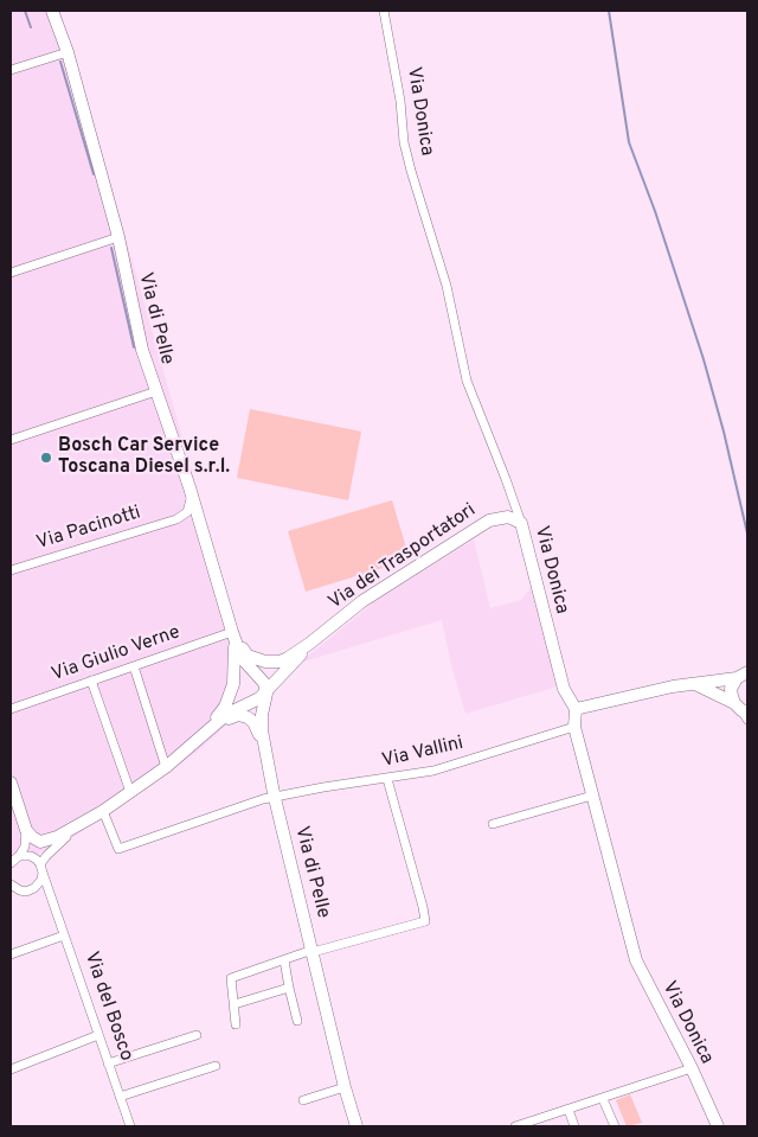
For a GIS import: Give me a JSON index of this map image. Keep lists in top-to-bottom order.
{
  "streets": {
    "street": [
      "Via Donica",
      "Via di Pelle",
      "Via Pacinotti",
      "Via dei Trasportatori",
      "Via Giulio Verne",
      "Via Vallini",
      "Via del Bosco"
    ]
  },
  "crossings": [
    ["Via Donica", "Via dei Trasportatori"],
    ["Via Donica", "Via Vallini"],
    ["Via di Pelle", "Via dei Trasportatori"],
    ["Via di Pelle", "Via Giulio Verne"],
    ["Via di Pelle", "Via Vallini"],
    ["Via dei Trasportatori", "Via Giulio Verne"]
  ],
  "places": ["Bosch Car Service Toscana Diesel s.r.l."]
}
